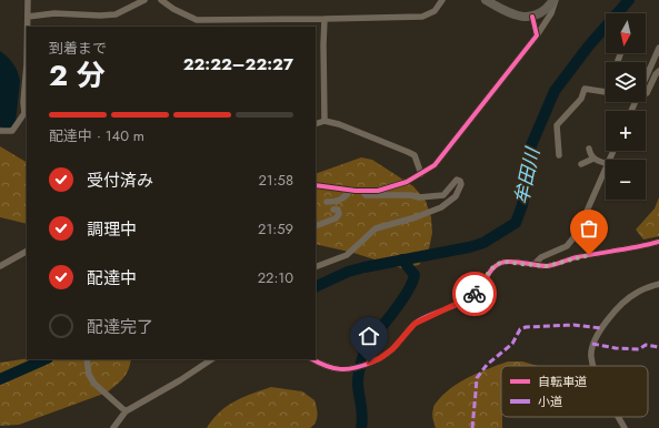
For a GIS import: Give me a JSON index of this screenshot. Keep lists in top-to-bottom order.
{
  "water": ["牟田川"],
  "legend": ["自転車道", "小道"],
  "north": "bottom",
  "page": {
    "map_buttons": ["+", "−"],
    "heading": ["2 分", "到着まで", "22:22–22:27"],
    "bar": "配達中 · 140 m",
    "list": [
      ["受付済み", "21:58"],
      ["調理中", "21:59"],
      ["配達中", "22:10"],
      "配達完了"
    ]
  }
}
